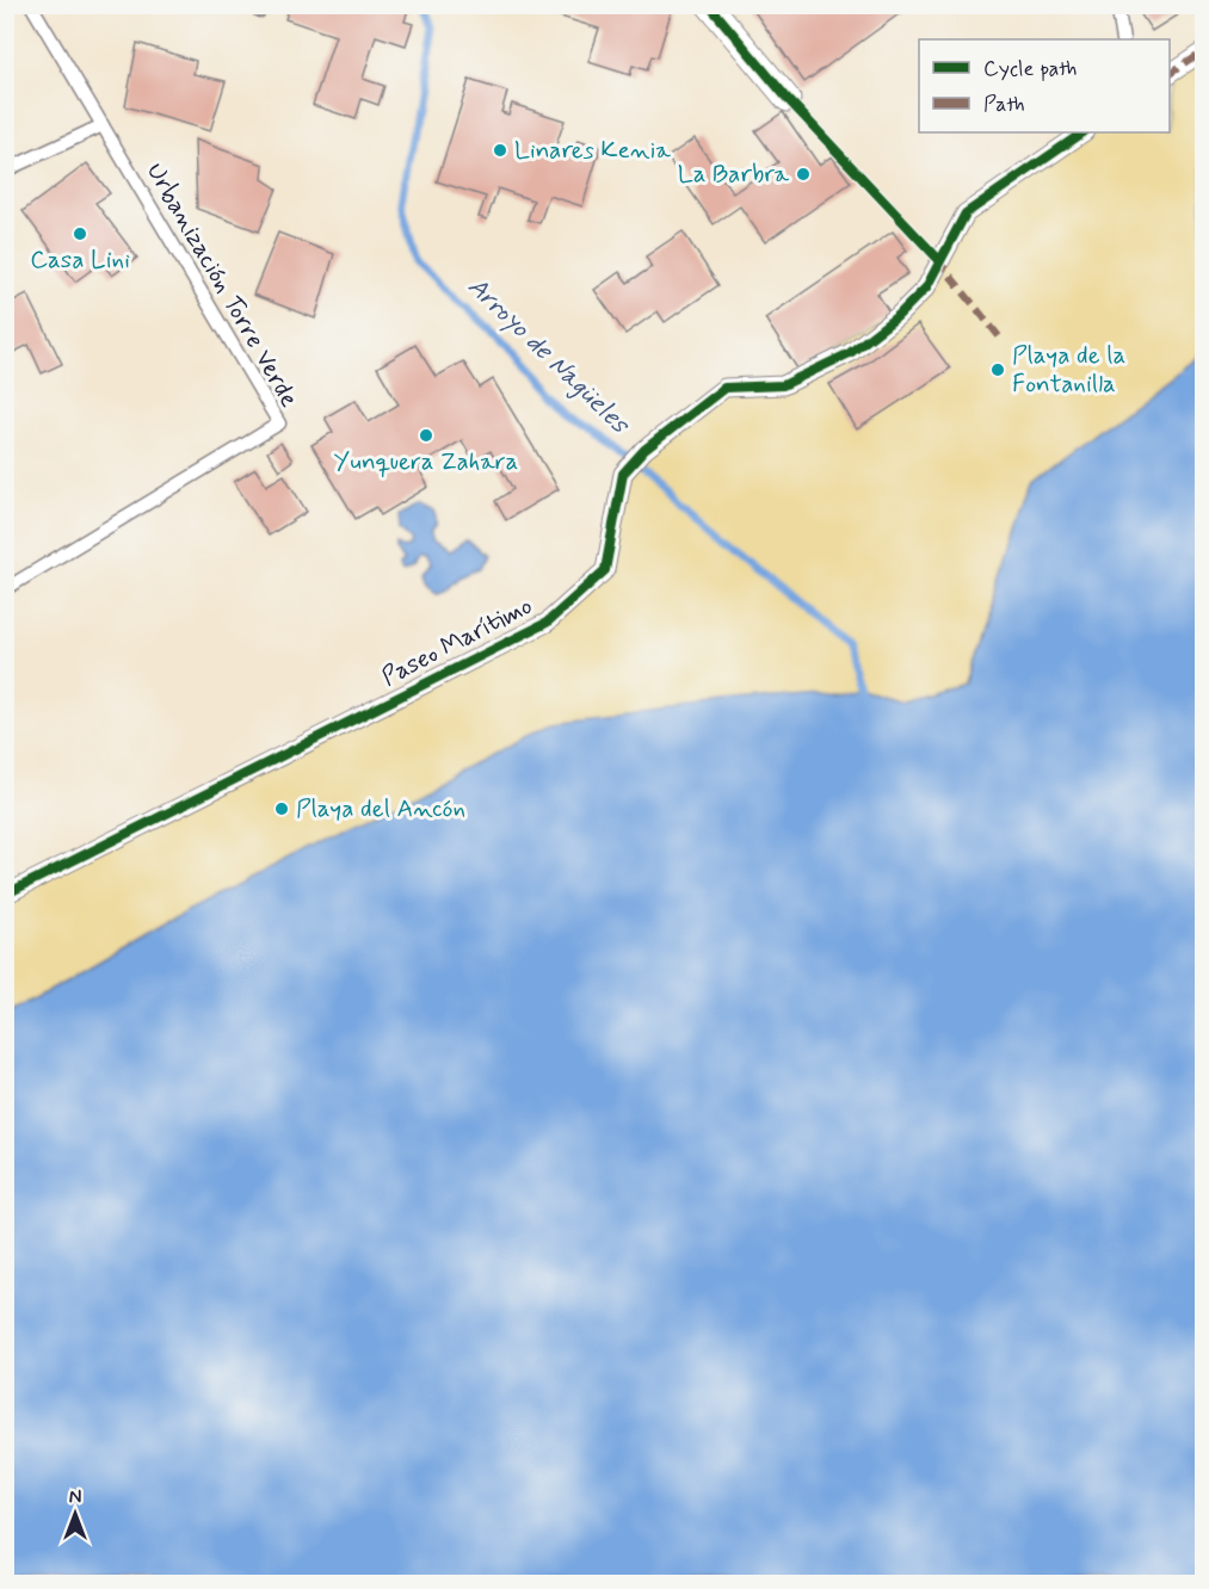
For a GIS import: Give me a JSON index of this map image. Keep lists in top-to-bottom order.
{
  "streets": {
    "street": ["Paseo Marítimo"],
    "lane": ["Urbanización Torre Verde"]
  },
  "water": ["Arroyo de Nagüeles"],
  "places": [
    "Linares Kenia",
    "La Barbra",
    "Casa Lini",
    "Playa de la Fontanilla",
    "Yunquera Zahara",
    "Playa del Ancón"
  ],
  "legend": ["Cycle path", "Path"],
  "north": "top"
}
